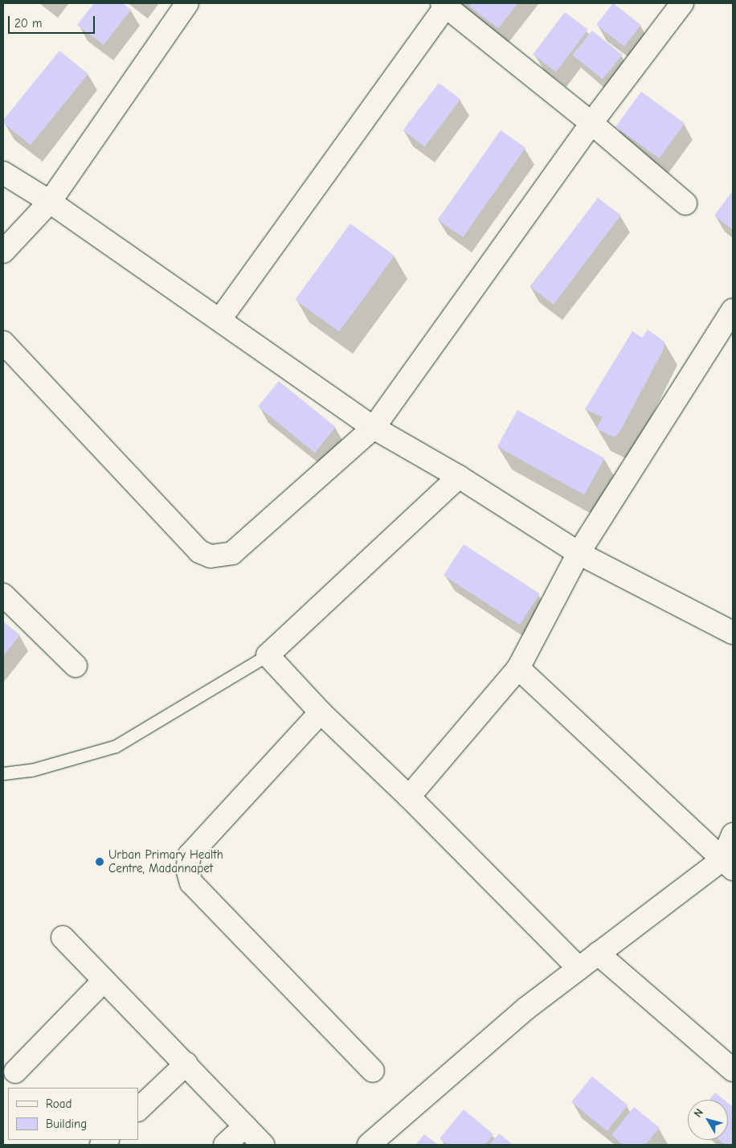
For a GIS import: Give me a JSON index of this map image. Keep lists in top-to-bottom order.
{
  "places": ["Urban Primary Health Centre, Madannapet"],
  "legend": ["Road", "Building"],
  "scale_bar": "20 m",
  "north": "top left"
}
